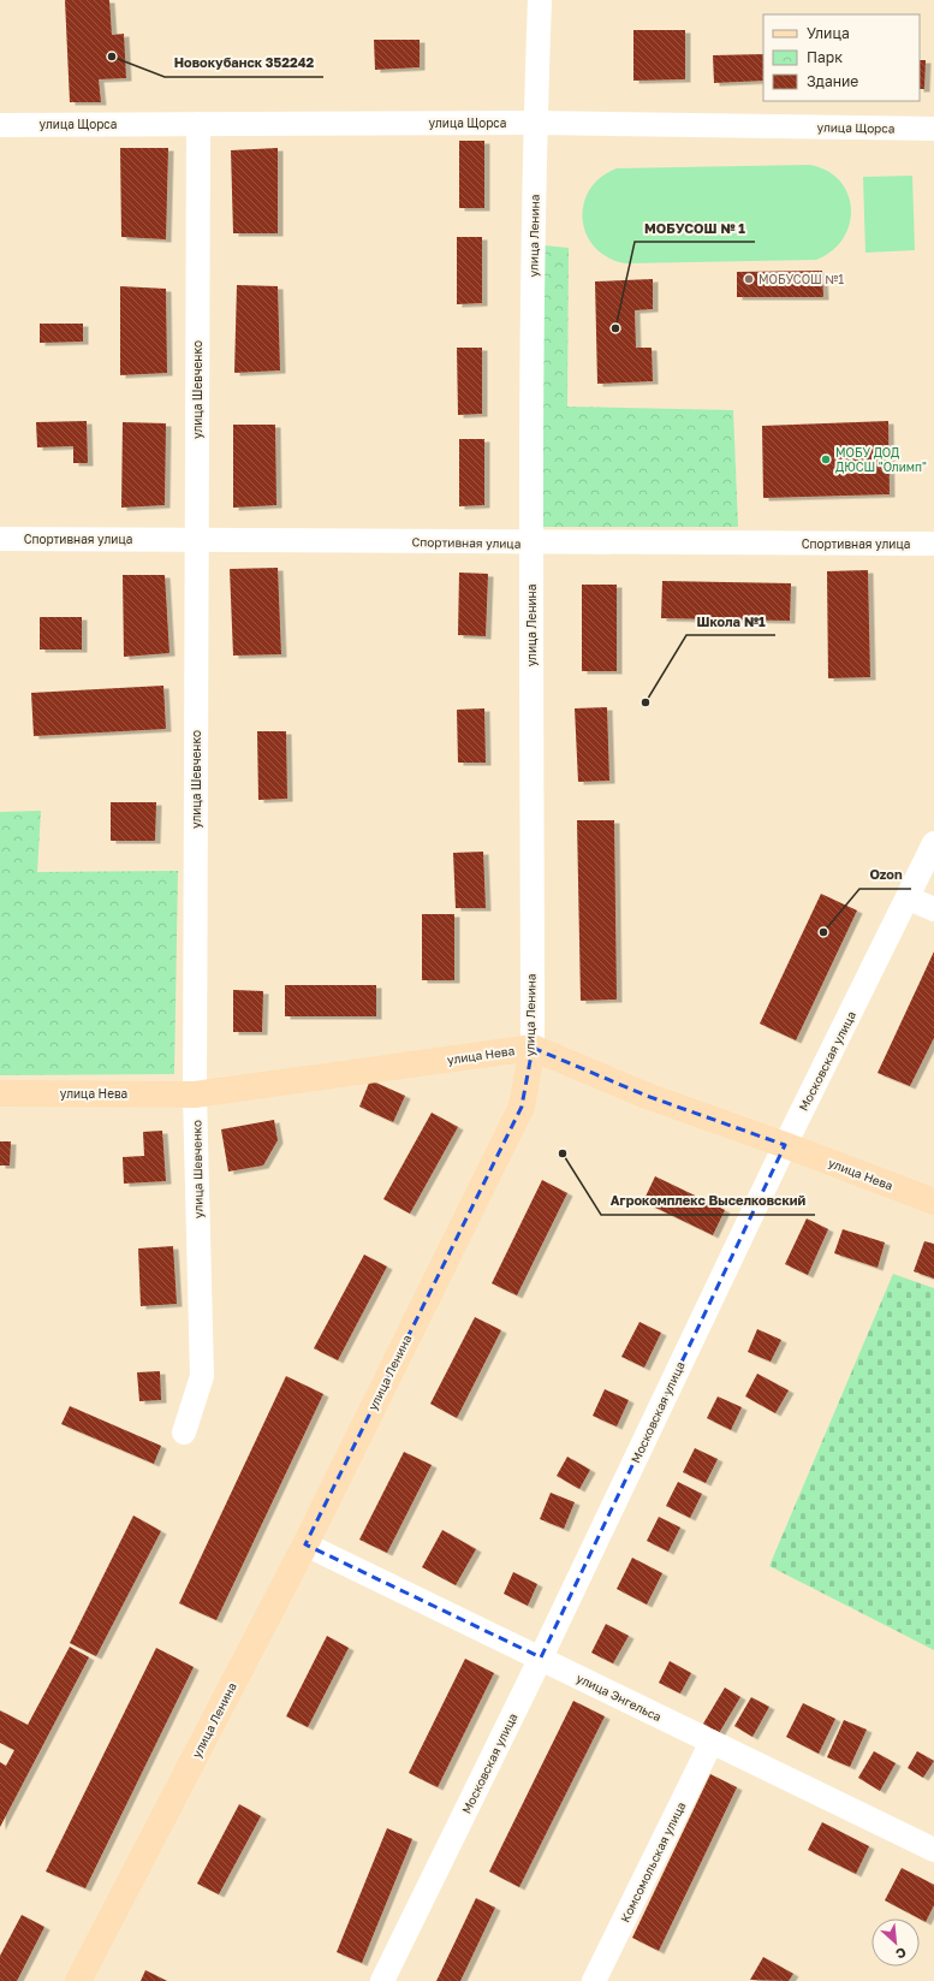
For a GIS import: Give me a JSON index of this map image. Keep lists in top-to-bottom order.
{
  "streets": {
    "main road": ["улица Ленина", "улица Нева"],
    "street": [
      "улица Щорса",
      "улица Шевченко",
      "Спортивная улица",
      "Московская улица",
      "улица Энгельса",
      "Комсомольская улица"
    ]
  },
  "crossings": [
    ["улица Щорса", "улица Ленина"],
    ["улица Щорса", "улица Шевченко"],
    ["улица Ленина", "Спортивная улица"],
    ["улица Ленина", "улица Нева"],
    ["улица Ленина", "улица Энгельса"],
    ["улица Шевченко", "Спортивная улица"],
    ["улица Шевченко", "улица Нева"],
    ["улица Нева", "Московская улица"],
    ["Московская улица", "улица Энгельса"],
    ["улица Энгельса", "Комсомольская улица"]
  ],
  "places": [
    "Новокубанск 352242",
    "МОБУСОШ №1",
    "МОБУСОШ № 1",
    "МОБУ ДОД ДЮСШ \"Олимп\"",
    "Школа №1",
    "Ozon",
    "Агрокомплекс Выселковский"
  ],
  "legend": ["Улица", "Парк", "Здание"],
  "north": "bottom right"
}
